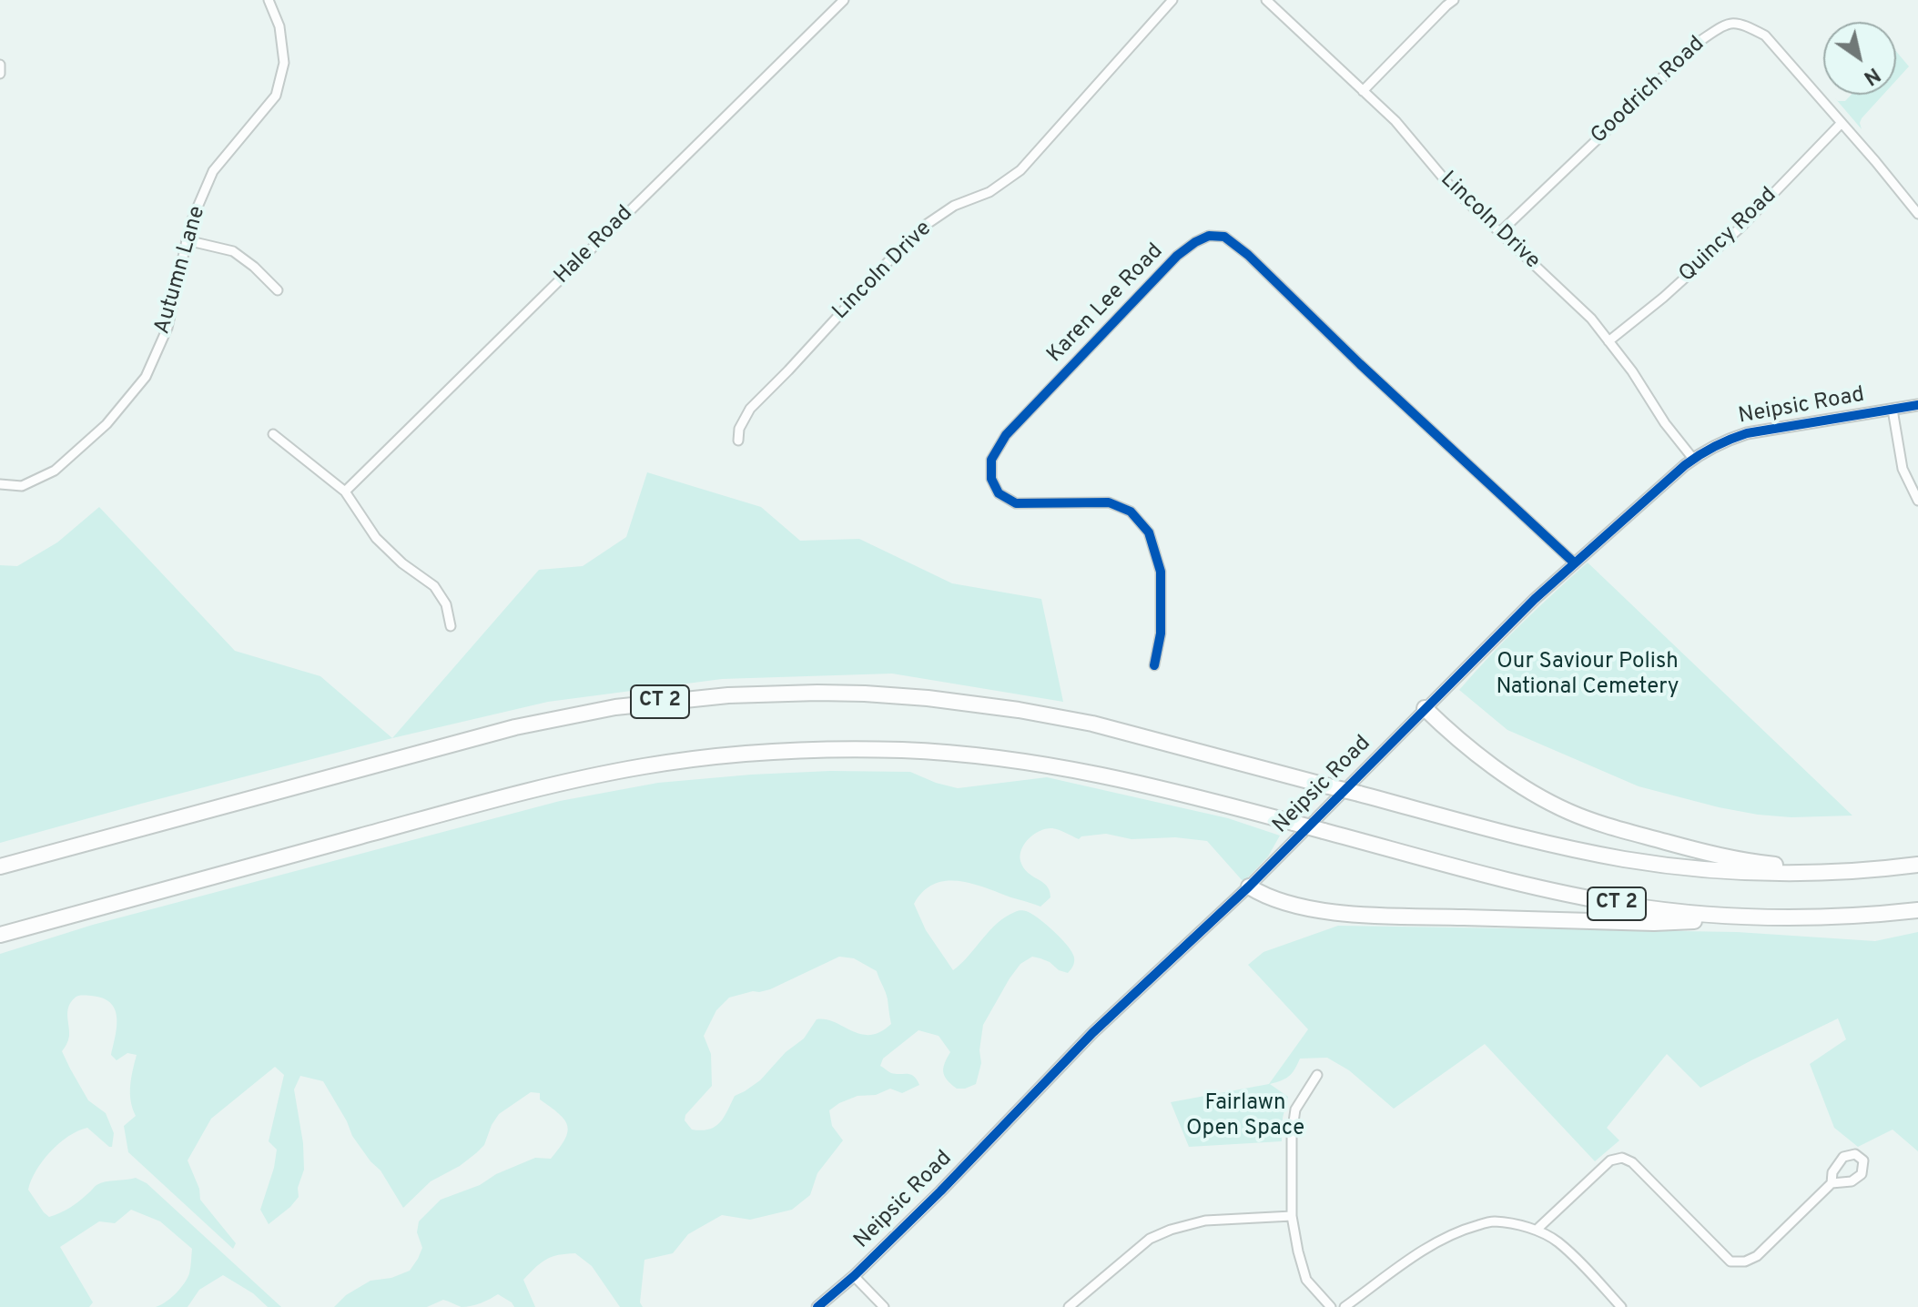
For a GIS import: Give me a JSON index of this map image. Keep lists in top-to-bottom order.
{
  "streets": {
    "highway": ["CT 2"],
    "street": [
      "Goodrich Road",
      "Lincoln Drive",
      "Quincy Road",
      "Hale Road",
      "Autumn Lane",
      "Karen Lee Road",
      "Neipsic Road"
    ]
  },
  "crossings": [
    ["Goodrich Road", "Lincoln Drive"],
    ["Goodrich Road", "Quincy Road"],
    ["Lincoln Drive", "Quincy Road"],
    ["Lincoln Drive", "Neipsic Road"],
    ["Karen Lee Road", "Neipsic Road"]
  ],
  "parks": ["Our Saviour Polish National Cemetery", "Fairlawn Open Space"],
  "north": "bottom right"
}
